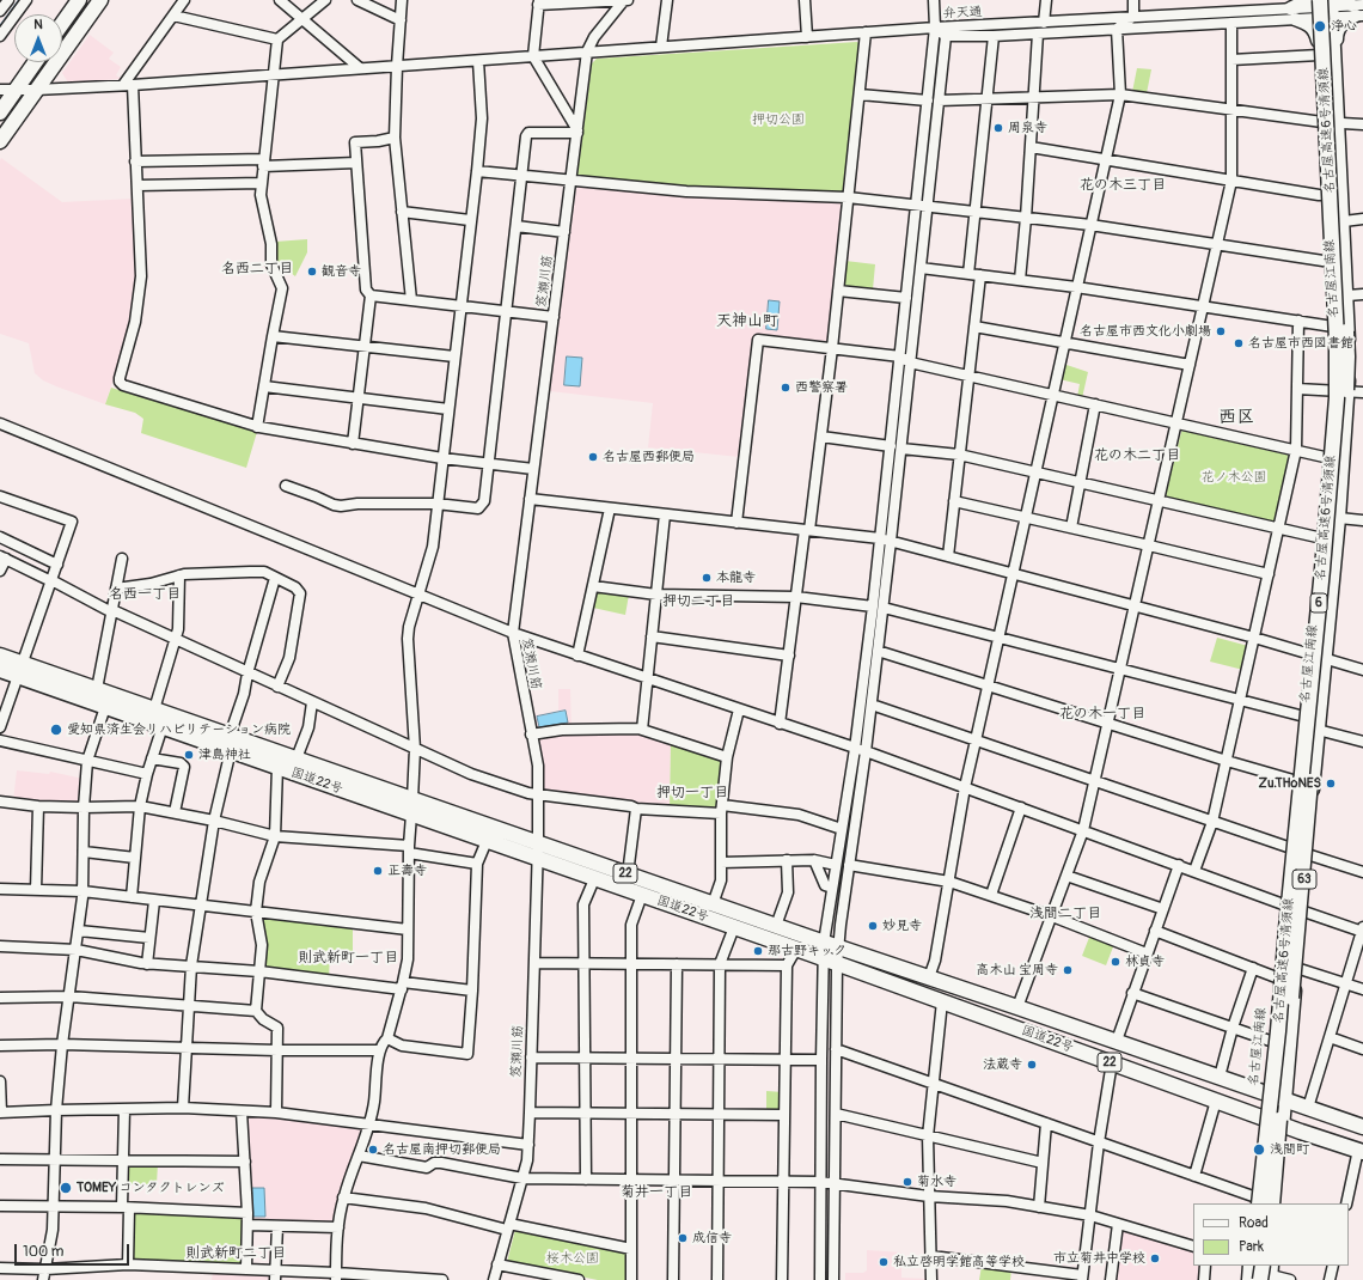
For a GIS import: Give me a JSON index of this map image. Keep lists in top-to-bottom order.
{
  "streets": {
    "highway": [
      "名古屋高速6号清須線",
      "6",
      "国道22号",
      "22"
    ],
    "main road": ["名古屋江南線", "63"],
    "street": ["弁天通", "笈瀬川筋"]
  },
  "crossings": [
    ["弁天通", "笈瀬川筋"],
    ["名古屋高速6号清須線", "名古屋江南線"],
    ["名古屋江南線", "国道22号"],
    ["笈瀬川筋", "国道22号"]
  ],
  "districts": [
    "花の木三丁目",
    "名西二丁目",
    "天神山町",
    "西区",
    "花の木二丁目",
    "名西一丁目",
    "押切二丁目",
    "花の木一丁目",
    "押切一丁目",
    "浅間二丁目",
    "則武新町一丁目",
    "菊井一丁目",
    "則武新町二丁目"
  ],
  "parks": ["押切公園", "花ノ木公園", "桜木公園"],
  "places": [
    "浄心",
    "周泉寺",
    "観音寺",
    "名古屋市西文化小劇場",
    "名古屋市西図書館",
    "西警察署",
    "名古屋西郵便局",
    "本龍寺",
    "愛知県済生会リハビリテーション病院",
    "津島神社",
    "Zu.THoNES",
    "正壽寺",
    "妙見寺",
    "那古野キック",
    "林貞寺",
    "高木山 宝周寺",
    "法蔵寺",
    "名古屋南押切郵便局",
    "浅間町",
    "菊水寺",
    "TOMEY コンタクトレンズ",
    "成信寺",
    "市立菊井中学校",
    "私立啓明学館高等学校"
  ],
  "legend": ["Road", "Park"],
  "scale_bar": "100 m",
  "north": "top"
}
